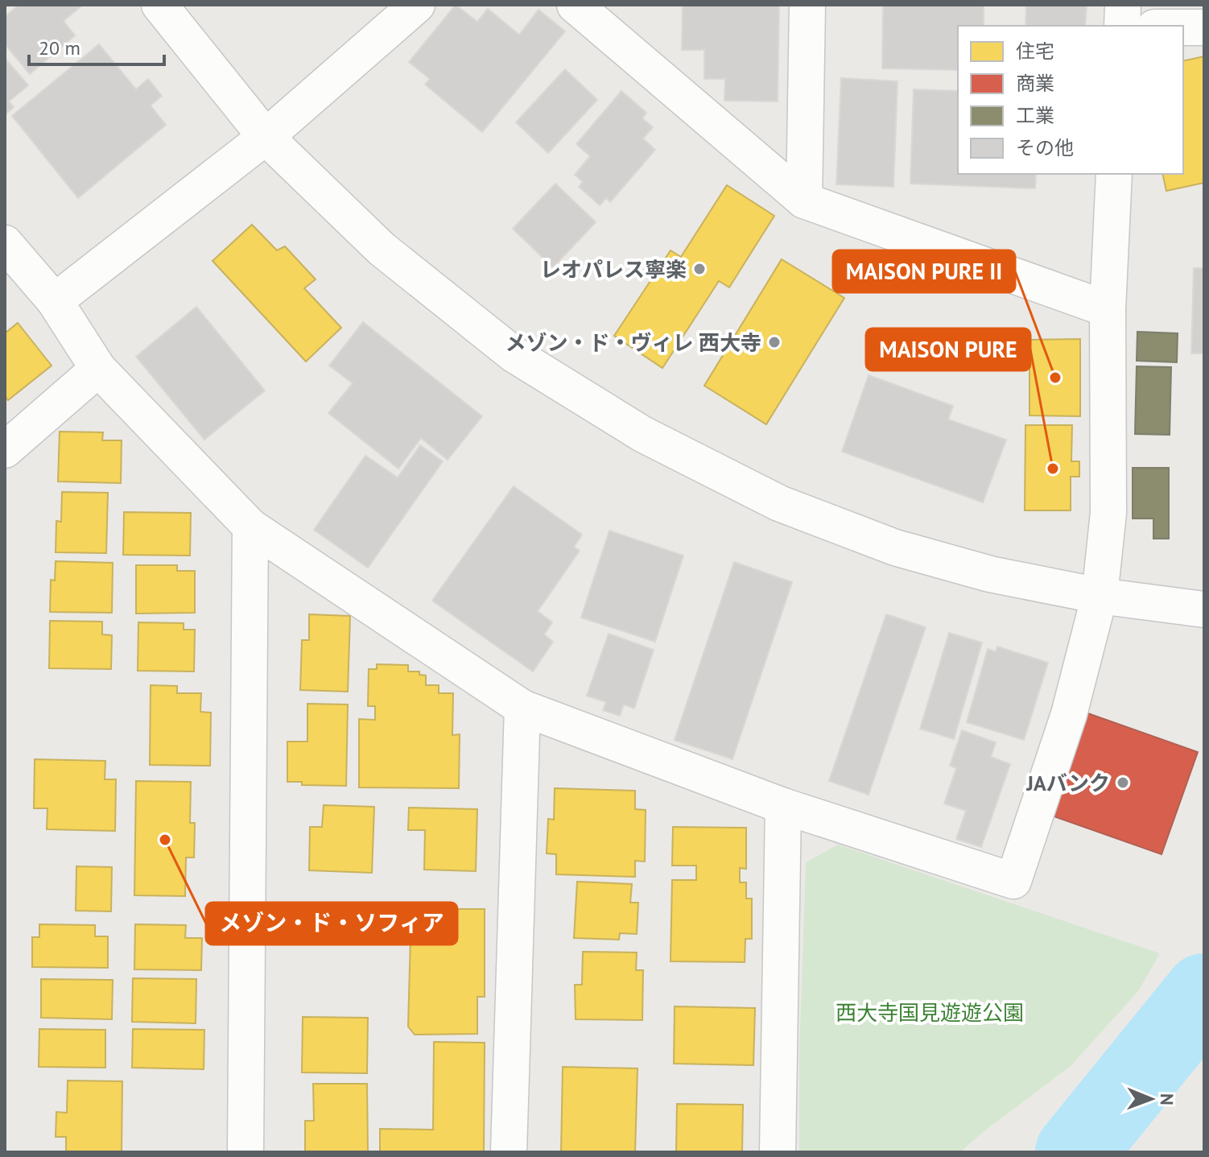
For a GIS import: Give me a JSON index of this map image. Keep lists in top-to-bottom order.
{
  "parks": ["西大寺国見遊遊公園"],
  "places": [
    "レオパレス寧楽",
    "メゾン・ド・ヴィレ 西大寺",
    "MAISON PURE II",
    "MAISON PURE",
    "JAバンク",
    "メゾン・ド・ソフィア"
  ],
  "legend": [
    "住宅",
    "商業",
    "工業",
    "その他"
  ],
  "scale_bar": "20 m",
  "north": "right"
}
